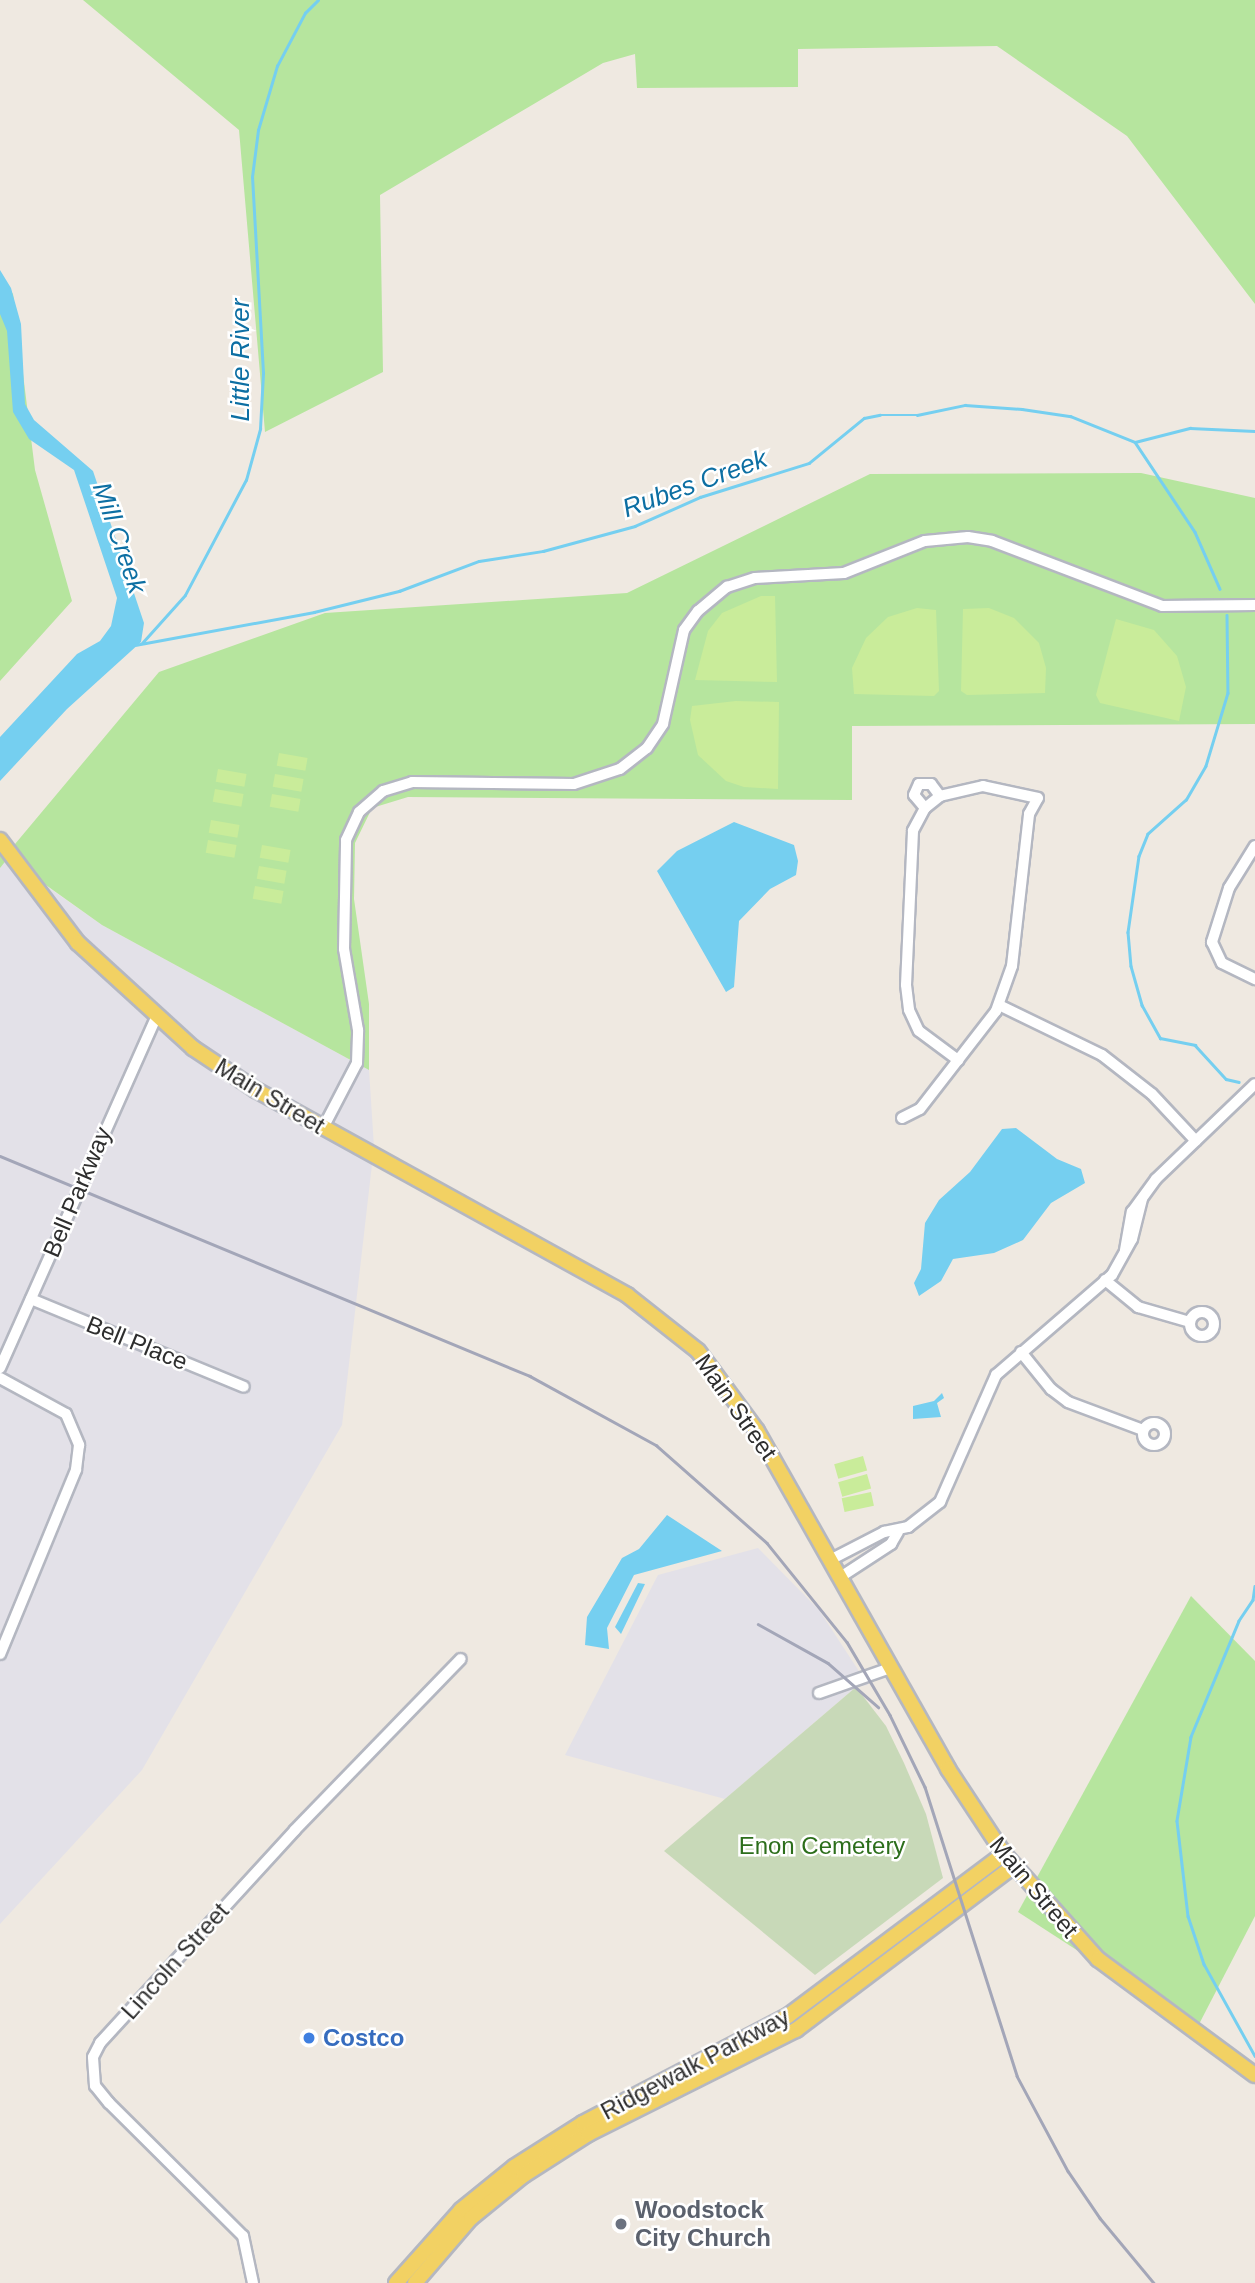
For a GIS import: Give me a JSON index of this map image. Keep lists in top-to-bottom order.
{
  "streets": {
    "main road": ["Main Street", "Ridgewalk Parkway"],
    "street": ["Bell Parkway", "Bell Place", "Lincoln Street"]
  },
  "crossings": [
    ["Main Street", "Bell Parkway"],
    ["Main Street", "Ridgewalk Parkway"],
    ["Bell Parkway", "Bell Place"]
  ],
  "water": ["Little River", "Rubes Creek", "Mill Creek"],
  "parks": ["Enon Cemetery"],
  "places": ["Costco", "Woodstock City Church"]
}
